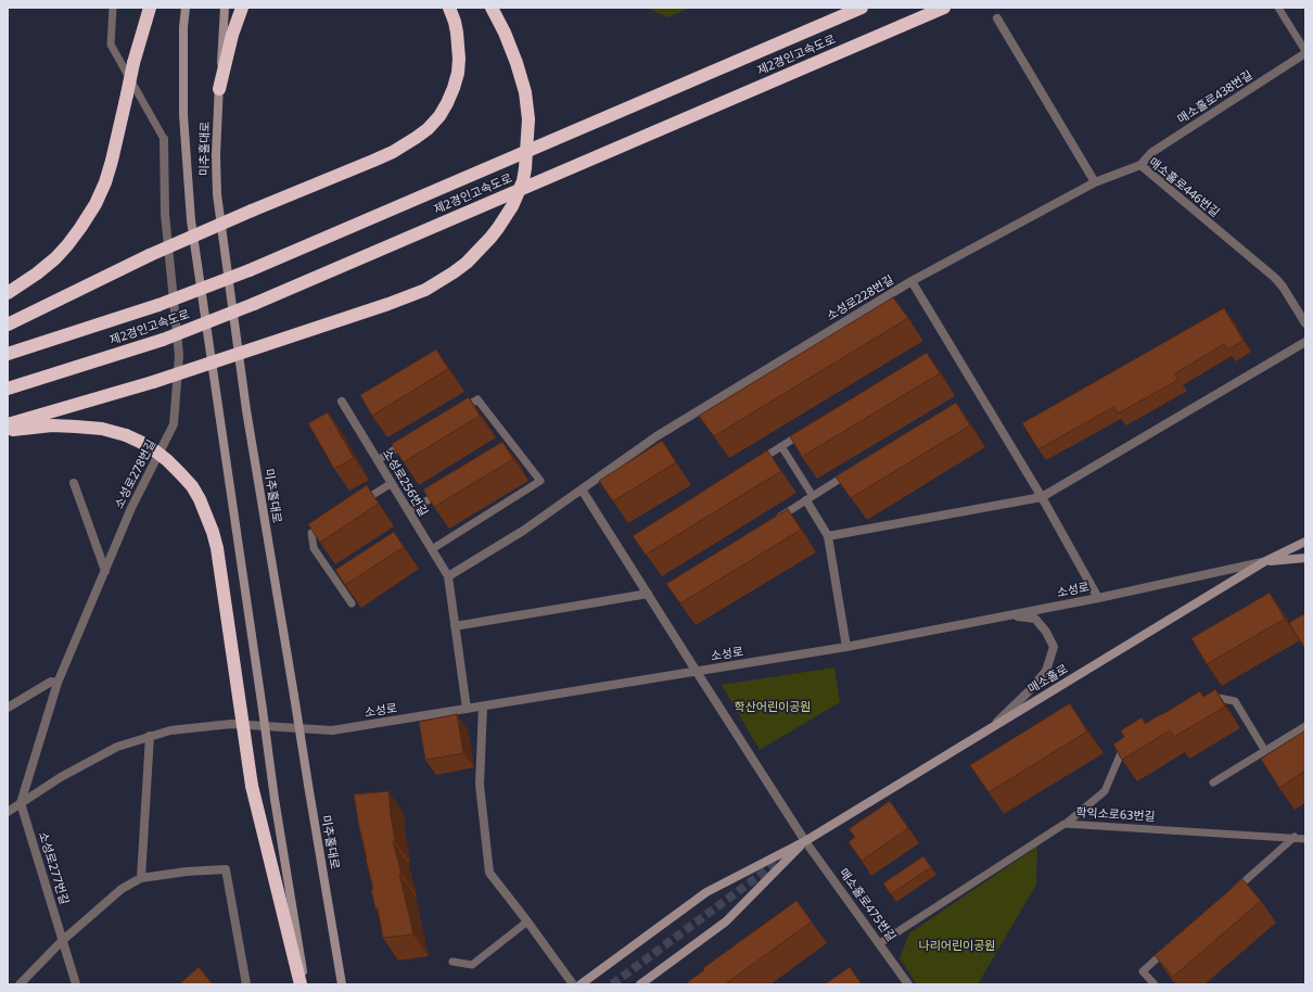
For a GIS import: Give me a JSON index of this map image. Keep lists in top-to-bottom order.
{
  "streets": {
    "highway": ["제2경인고속도로"],
    "main road": ["미추홀대로", "소성로", "매소홀로"],
    "street": [
      "매소홀로438번길",
      "매소홀로446번길",
      "소성로228번길",
      "소성로278번길",
      "소성로256번길",
      "소성로277번길",
      "매소홀로475번길"
    ],
    "lane": ["학익소로63번길"]
  },
  "crossings": [
    ["매소홀로438번길", "매소홀로446번길"],
    ["매소홀로446번길", "소성로228번길"],
    ["소성로228번길", "소성로"],
    ["소성로228번길", "매소홀로475번길"],
    ["소성로278번길", "소성로"],
    ["소성로278번길", "소성로277번길"],
    ["소성로256번길", "소성로"],
    ["소성로", "매소홀로"],
    ["소성로", "소성로277번길"],
    ["소성로", "매소홀로475번길"],
    ["매소홀로", "매소홀로475번길"],
    ["학익소로63번길", "매소홀로475번길"]
  ],
  "parks": ["학산어린이공원", "나리어린이공원"]
}
